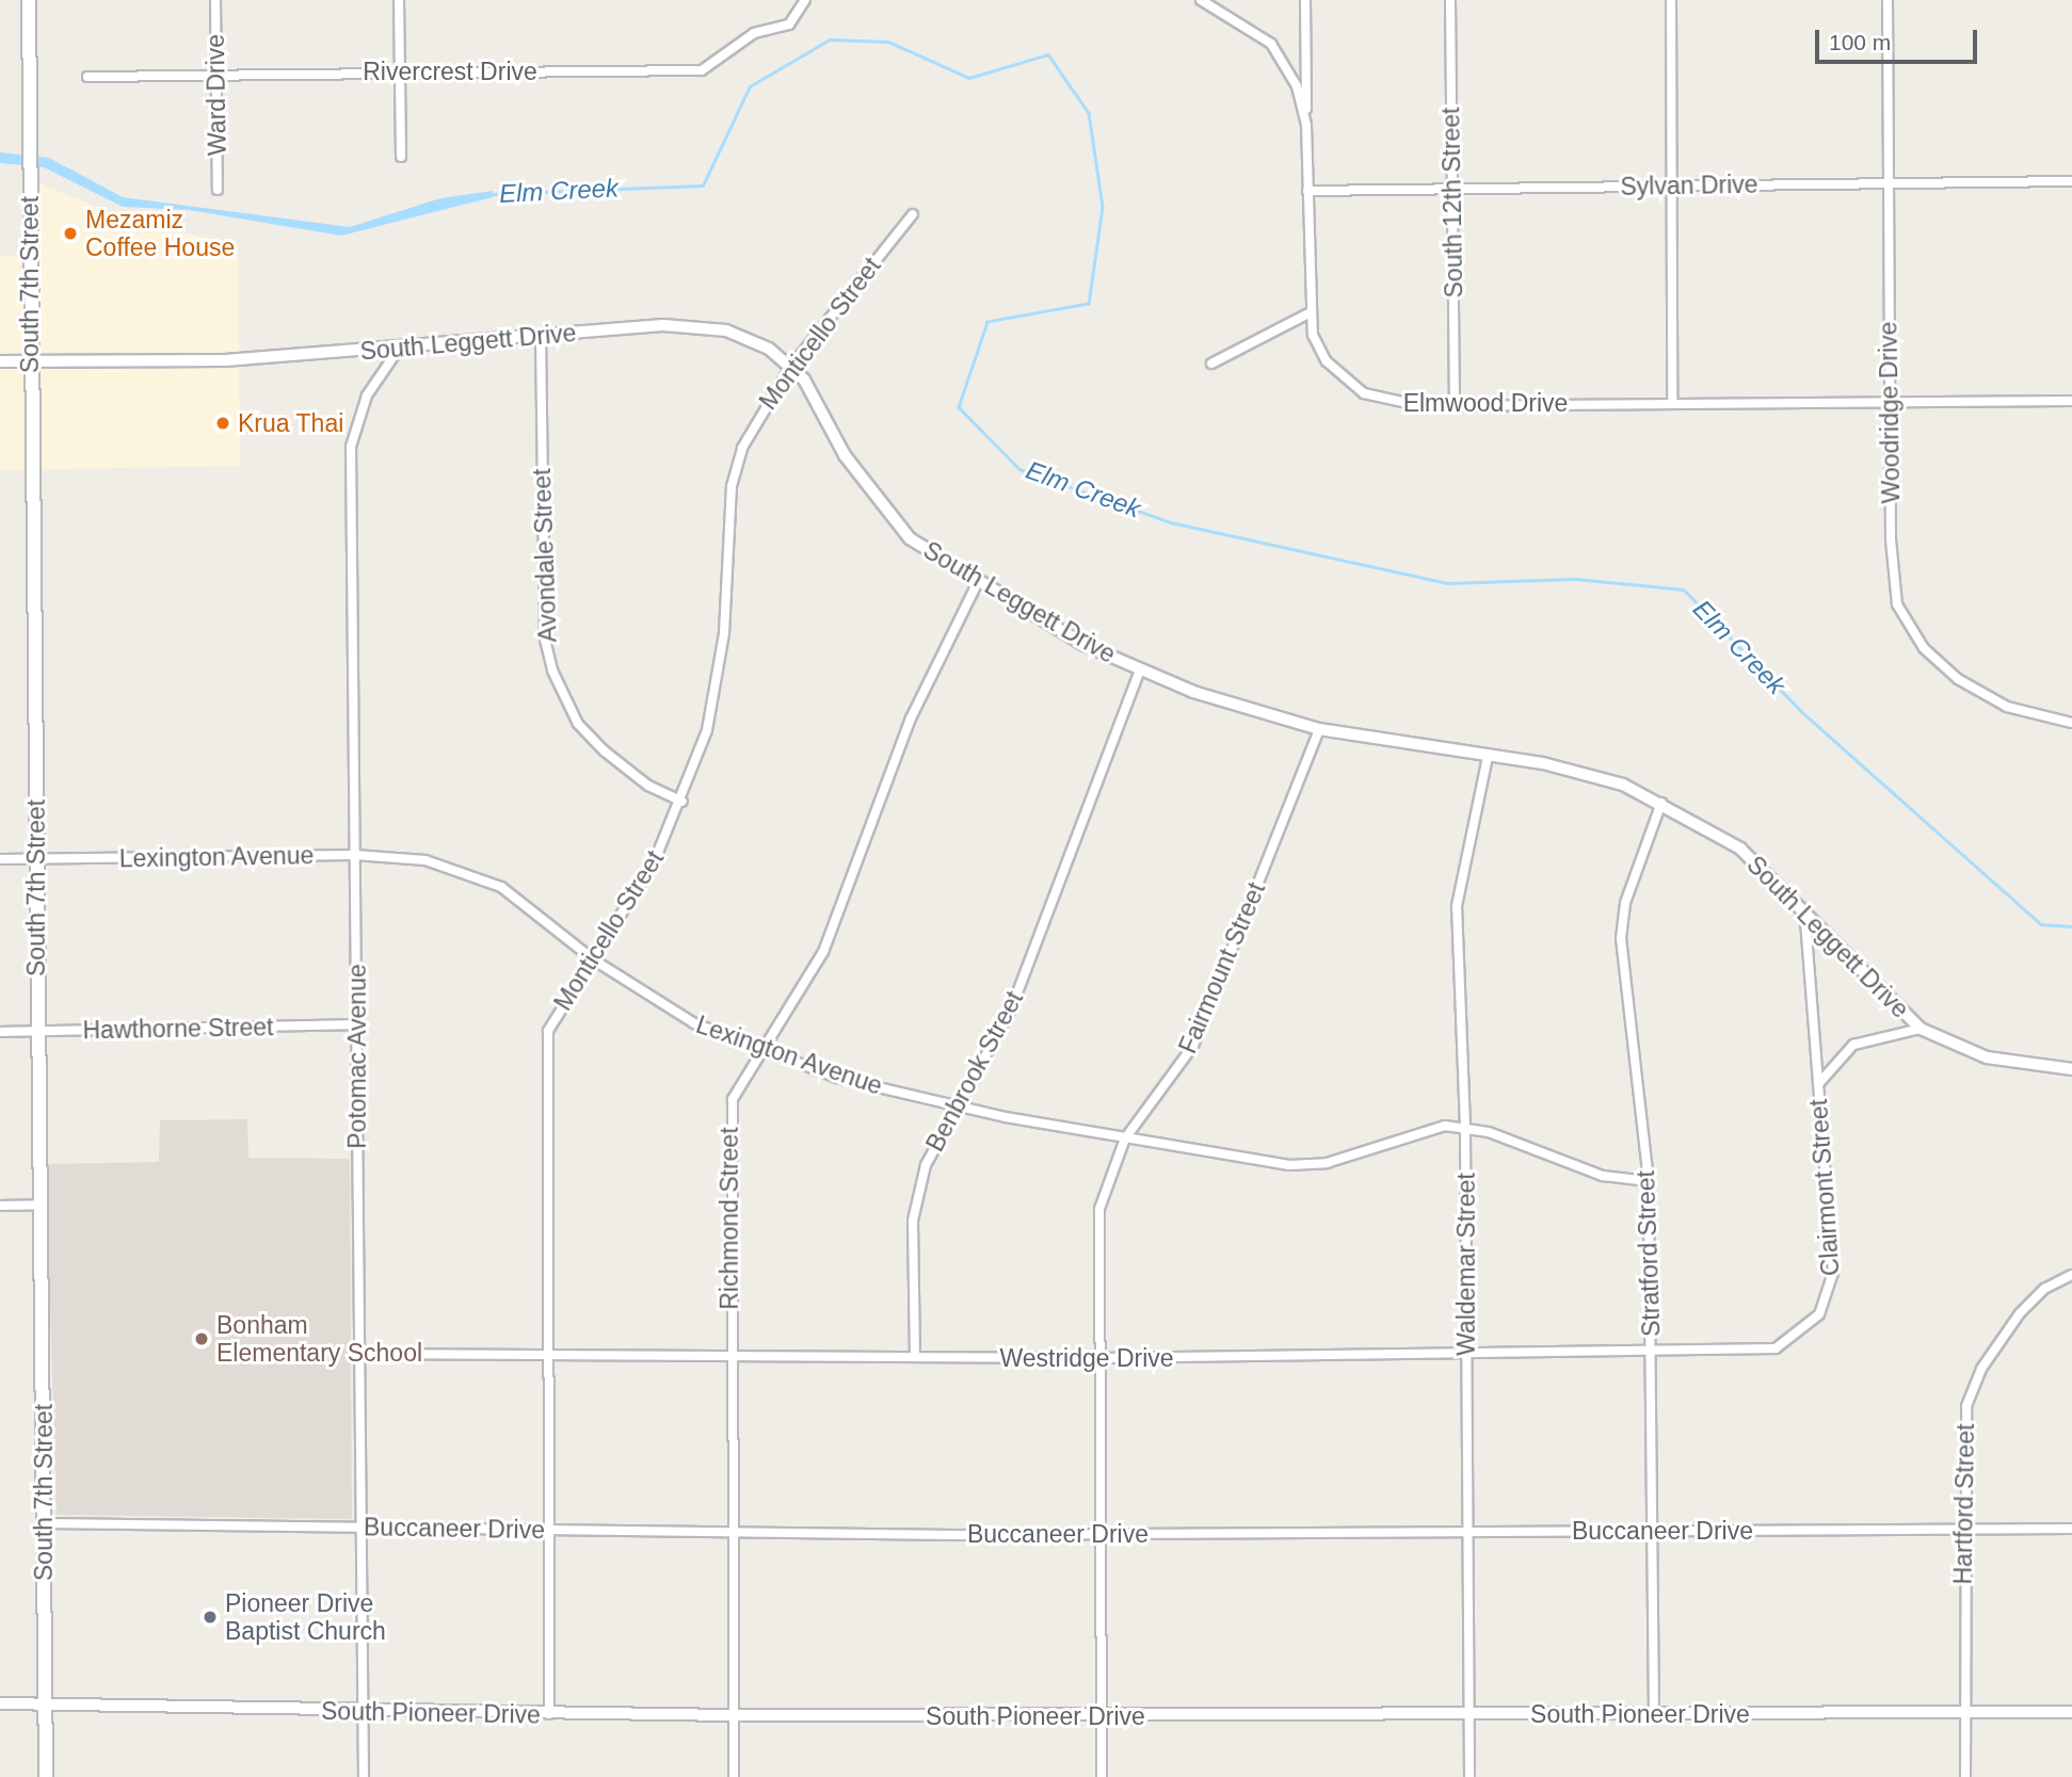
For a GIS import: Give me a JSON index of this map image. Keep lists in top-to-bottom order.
{
  "streets": {
    "main road": ["South 7th Street"],
    "street": [
      "Rivercrest Drive",
      "Ward Drive",
      "Sylvan Drive",
      "South 12th Street",
      "Monticello Street",
      "South Leggett Drive",
      "Elmwood Drive",
      "Woodridge Drive",
      "Avondale Street",
      "Lexington Avenue",
      "Fairmount Street",
      "Hawthorne Street",
      "Potomac Avenue",
      "Benbrook Street",
      "Clairmont Street",
      "Richmond Street",
      "Stratford Street",
      "Waldemar Street",
      "Westridge Drive",
      "Hartford Street",
      "Buccaneer Drive",
      "South Pioneer Drive"
    ]
  },
  "crossings": [
    ["Rivercrest Drive", "Ward Drive"],
    ["Sylvan Drive", "South 12th Street"],
    ["Sylvan Drive", "Elmwood Drive"],
    ["Sylvan Drive", "Woodridge Drive"],
    ["South 12th Street", "Elmwood Drive"],
    ["South 7th Street", "South Leggett Drive"],
    ["South 7th Street", "Lexington Avenue"],
    ["South 7th Street", "Hawthorne Street"],
    ["South 7th Street", "Buccaneer Drive"],
    ["South 7th Street", "South Pioneer Drive"],
    ["Monticello Street", "South Leggett Drive"],
    ["Monticello Street", "Avondale Street"],
    ["Monticello Street", "Lexington Avenue"],
    ["Monticello Street", "Westridge Drive"],
    ["Monticello Street", "Buccaneer Drive"],
    ["Monticello Street", "South Pioneer Drive"],
    ["South Leggett Drive", "Avondale Street"],
    ["South Leggett Drive", "Fairmount Street"],
    ["South Leggett Drive", "Potomac Avenue"],
    ["South Leggett Drive", "Benbrook Street"],
    ["South Leggett Drive", "Clairmont Street"],
    ["South Leggett Drive", "Richmond Street"],
    ["South Leggett Drive", "Stratford Street"],
    ["South Leggett Drive", "Waldemar Street"],
    ["Elmwood Drive", "Woodridge Drive"],
    ["Lexington Avenue", "Fairmount Street"],
    ["Lexington Avenue", "Potomac Avenue"],
    ["Lexington Avenue", "Benbrook Street"],
    ["Lexington Avenue", "Richmond Street"],
    ["Lexington Avenue", "Stratford Street"],
    ["Lexington Avenue", "Waldemar Street"],
    ["Fairmount Street", "Westridge Drive"],
    ["Fairmount Street", "Buccaneer Drive"],
    ["Fairmount Street", "South Pioneer Drive"],
    ["Hawthorne Street", "Potomac Avenue"],
    ["Potomac Avenue", "Westridge Drive"],
    ["Potomac Avenue", "Buccaneer Drive"],
    ["Potomac Avenue", "South Pioneer Drive"],
    ["Benbrook Street", "Westridge Drive"],
    ["Clairmont Street", "Westridge Drive"],
    ["Richmond Street", "Westridge Drive"],
    ["Richmond Street", "Buccaneer Drive"],
    ["Richmond Street", "South Pioneer Drive"],
    ["Stratford Street", "Westridge Drive"],
    ["Stratford Street", "Buccaneer Drive"],
    ["Stratford Street", "South Pioneer Drive"],
    ["Waldemar Street", "Westridge Drive"],
    ["Waldemar Street", "Buccaneer Drive"],
    ["Waldemar Street", "South Pioneer Drive"],
    ["Hartford Street", "Buccaneer Drive"],
    ["Hartford Street", "South Pioneer Drive"]
  ],
  "water": ["Elm Creek"],
  "places": [
    "Mezamiz Coffee House",
    "Krua Thai",
    "Bonham Elementary School",
    "Pioneer Drive Baptist Church"
  ],
  "scale_bar": "100 m"
}
